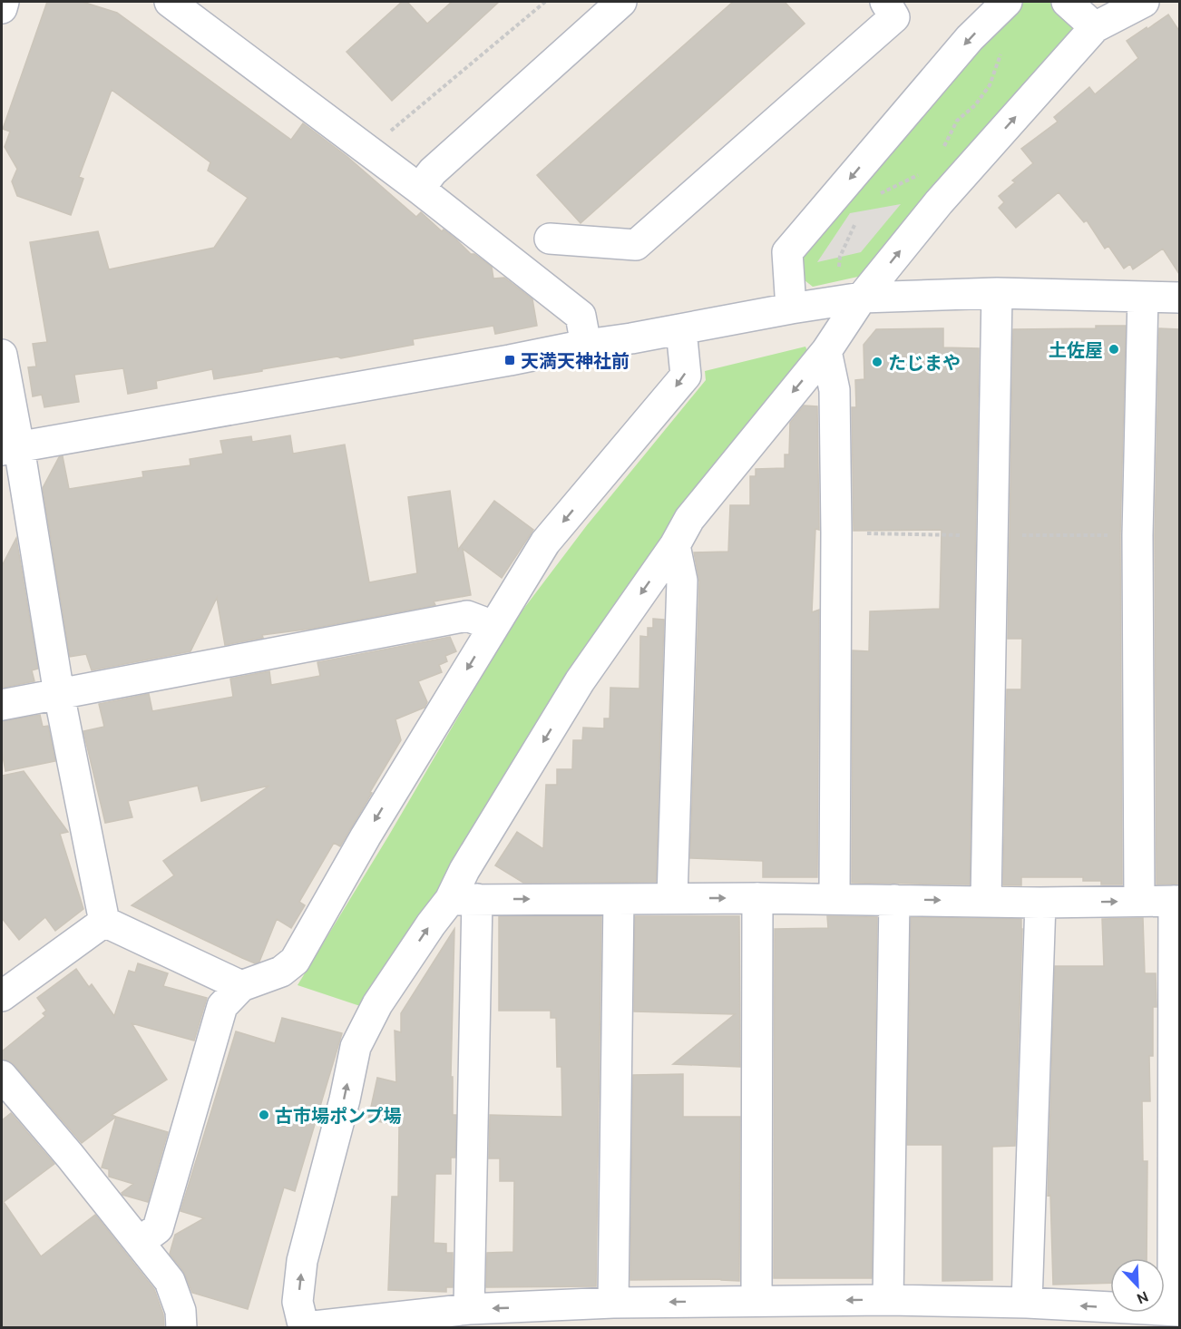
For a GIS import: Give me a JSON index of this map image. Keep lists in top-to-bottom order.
{
  "places": {
    "other": ["土佐屋", "たじまや", "古市場ポンプ場"],
    "transit": ["天満天神社前"]
  },
  "north": "bottom right"
}
